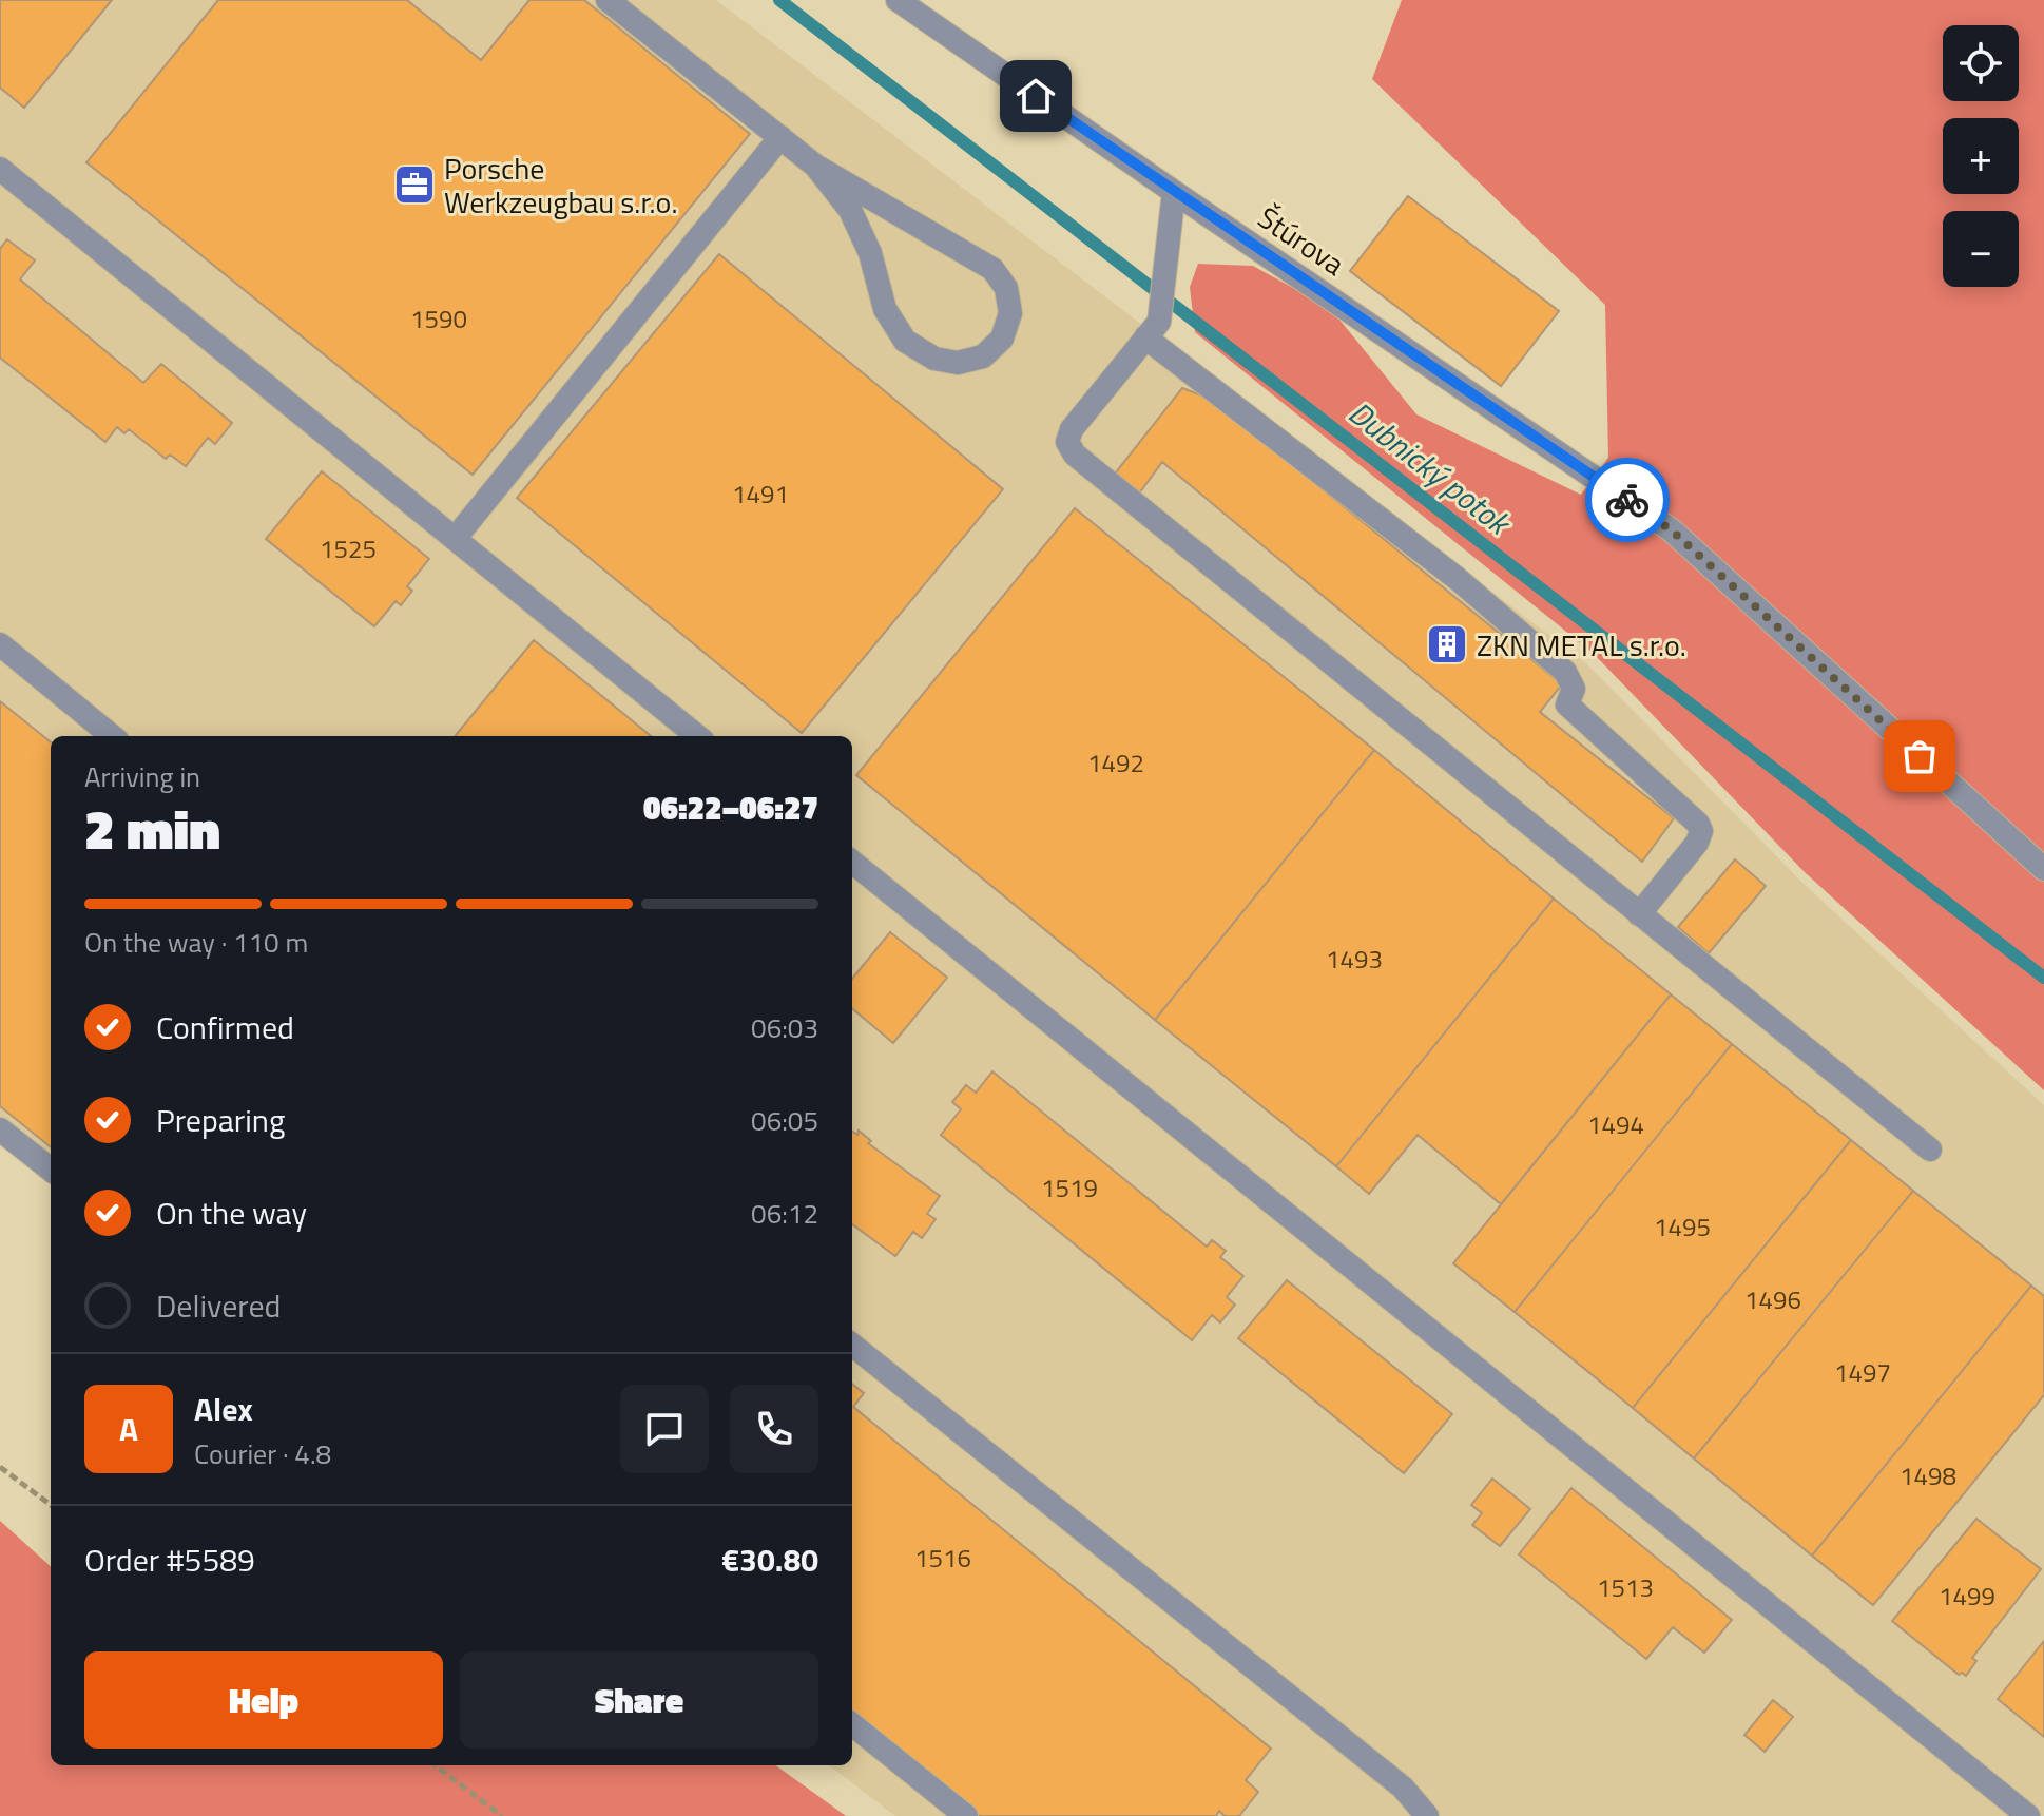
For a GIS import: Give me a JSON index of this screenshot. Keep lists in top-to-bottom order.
{
  "streets": {
    "lane": ["Štúrova"]
  },
  "water": ["Dubnický potok"],
  "places": {
    "office": ["Porsche Werkzeugbau s.r.o."],
    "building": ["ZKN METAL s.r.o."]
  },
  "house_numbers": [
    "1590",
    "1491",
    "1525",
    "1492",
    "1493",
    "1494",
    "1519",
    "1495",
    "1496",
    "1497",
    "1498",
    "1516",
    "1513",
    "1499"
  ],
  "page": {
    "map_buttons": ["+", "−"],
    "heading": ["2 min", "Arriving in", "06:22–06:27"],
    "panel": [
      "Alex",
      "Courier · 4.8",
      "Order #5589",
      "€30.80"
    ],
    "bar": "On the way · 110 m",
    "list": [
      ["Confirmed", "06:03"],
      ["Preparing", "06:05"],
      ["On the way", "06:12"],
      "Delivered"
    ],
    "round": "A",
    "buttons": ["Help", "Share"]
  }
}
